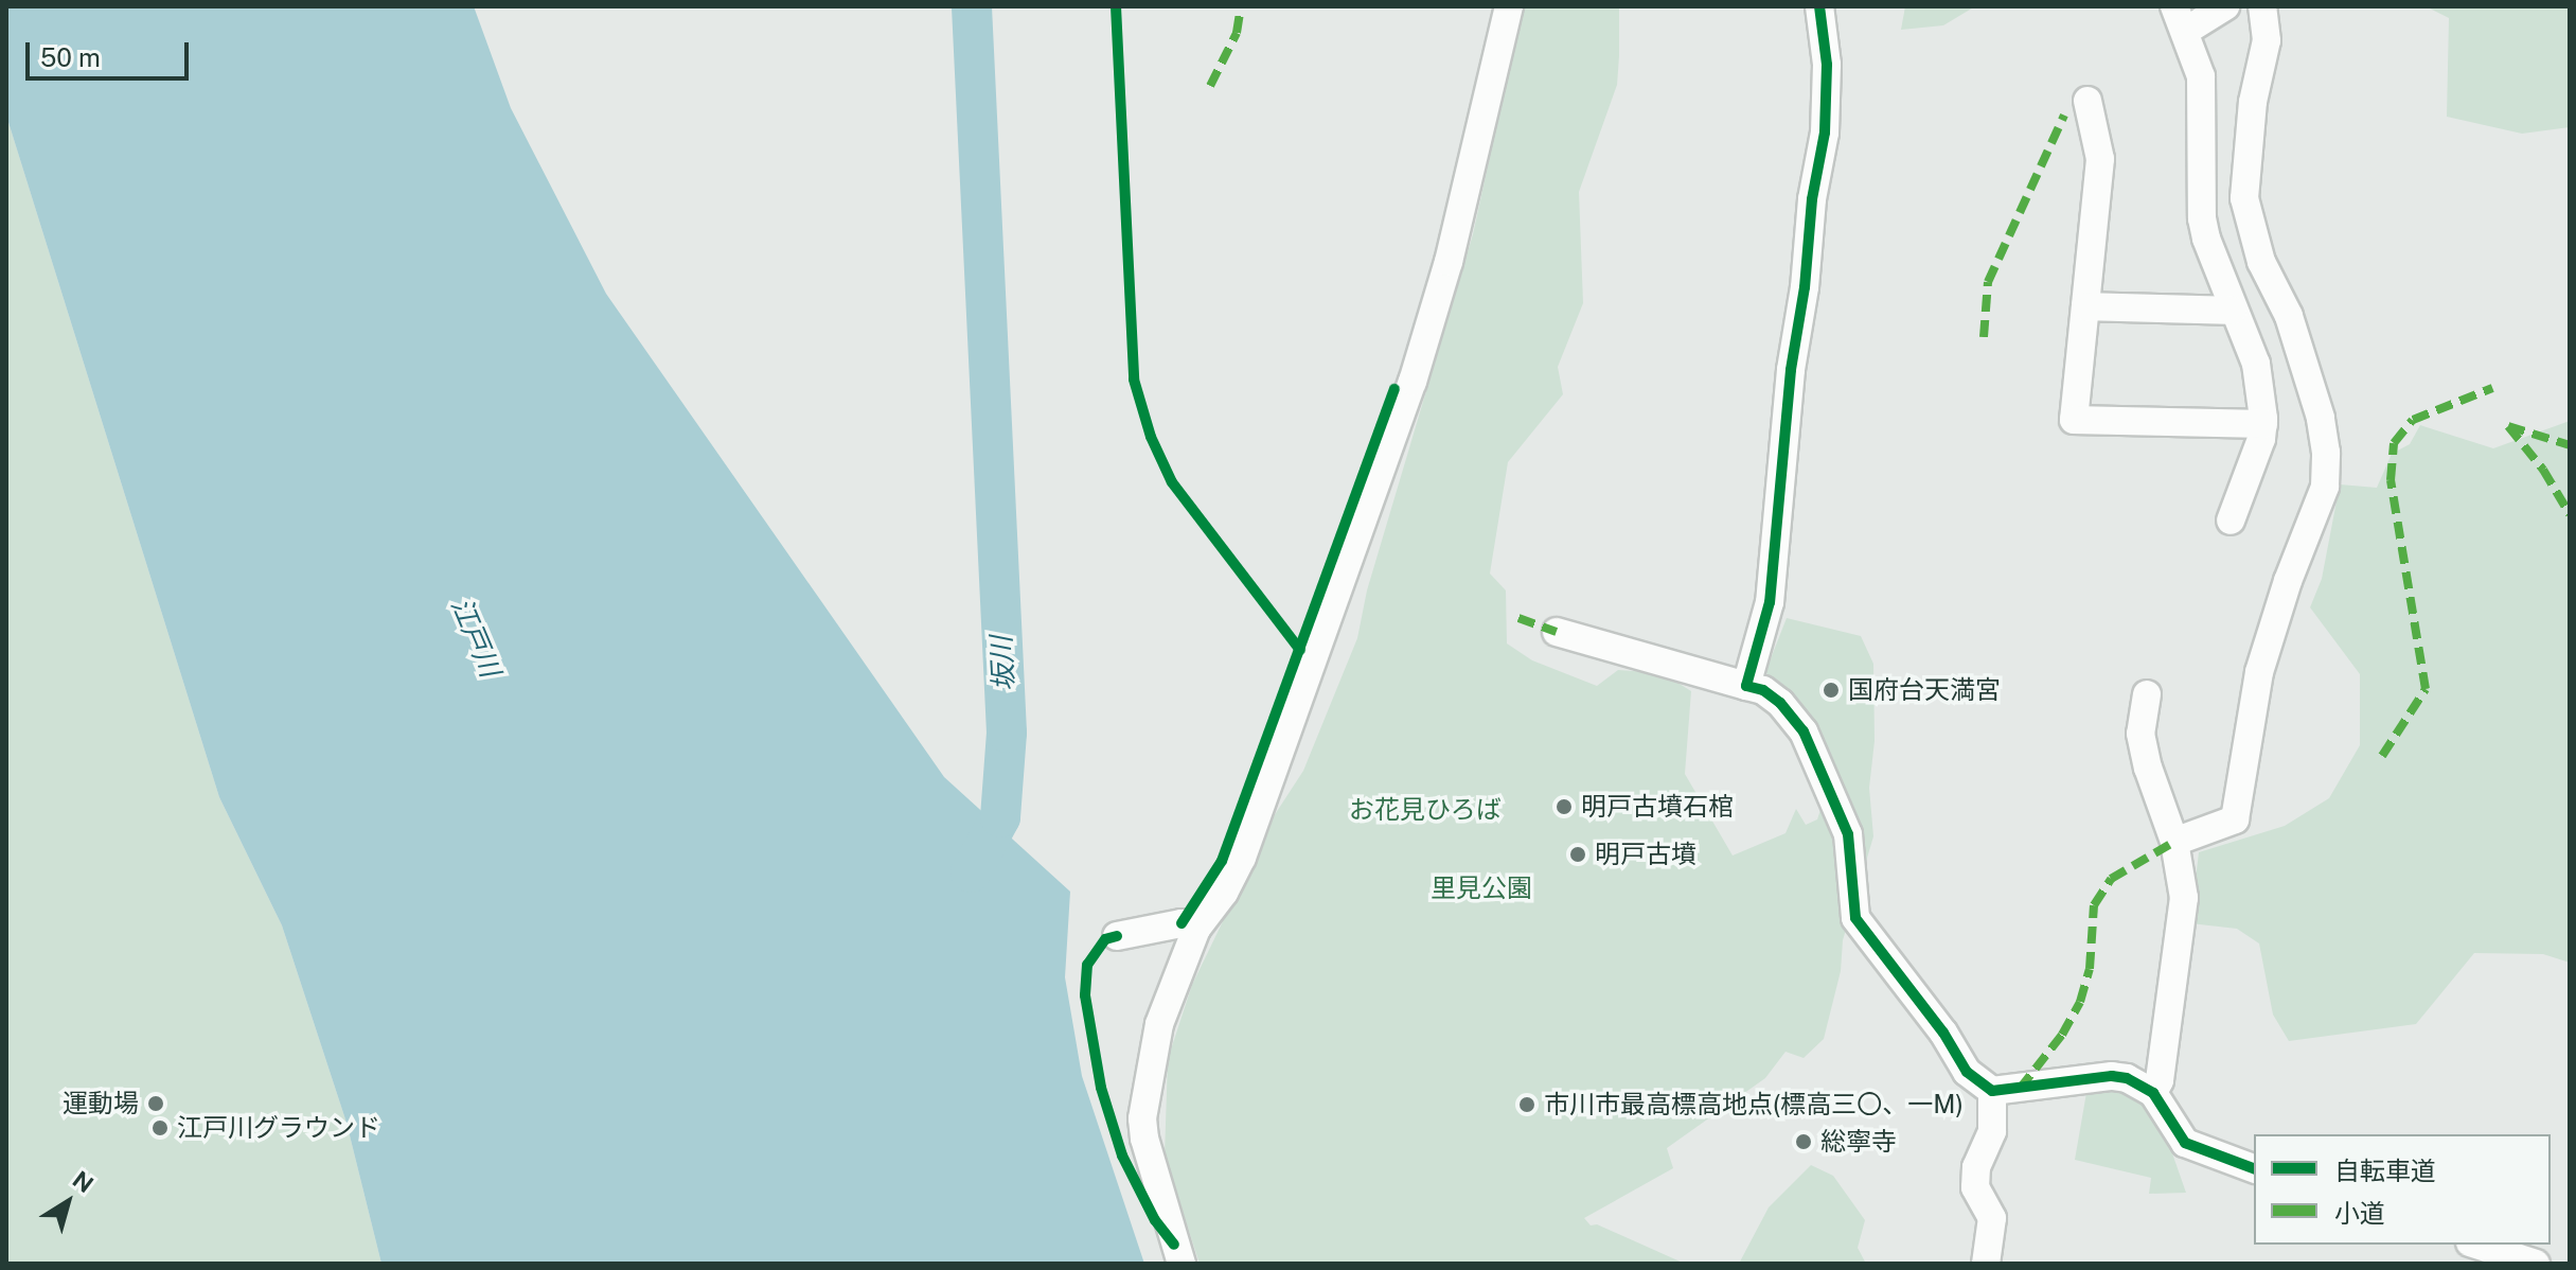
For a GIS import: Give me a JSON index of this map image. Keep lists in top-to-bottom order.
{
  "water": ["江戸川", "坂川"],
  "parks": ["お花見ひろば", "里見公園"],
  "places": [
    "国府台天満宮",
    "明戸古墳石棺",
    "明戸古墳",
    "運動場",
    "市川市最高標高地点(標高三〇、一M)",
    "江戸川グラウンド",
    "総寧寺"
  ],
  "legend": ["自転車道", "小道"],
  "scale_bar": "50 m",
  "north": "top right"
}
